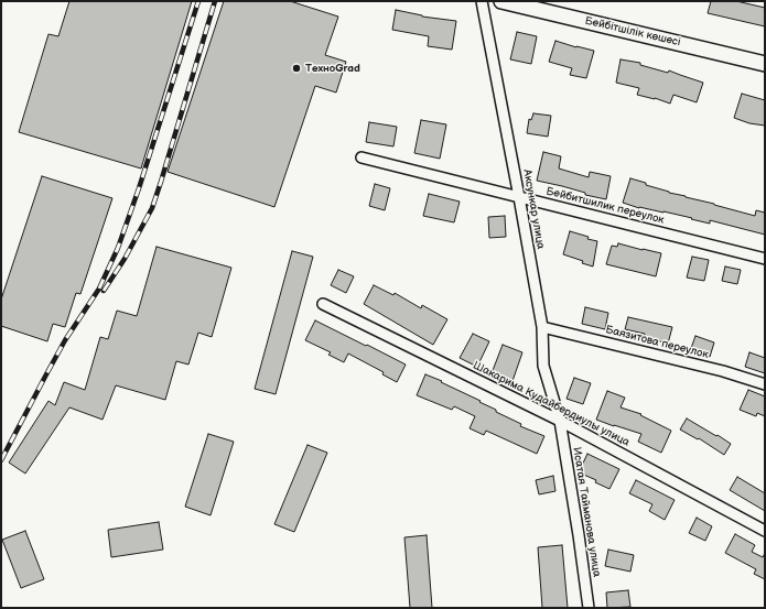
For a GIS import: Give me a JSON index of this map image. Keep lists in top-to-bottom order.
{
  "streets": {
    "street": [
      "Бейбітшілік көшесі",
      "Бейбитшилик переулок",
      "Аксункар улица",
      "Баязитова переулок",
      "Шакарима Кудайбердиулы улица",
      "Исатая Тайманова улица"
    ]
  },
  "crossings": [
    ["Бейбитшилик переулок", "Аксункар улица"],
    ["Аксункар улица", "Баязитова переулок"],
    ["Аксункар улица", "Шакарима Кудайбердиулы улица"],
    ["Аксункар улица", "Исатая Тайманова улица"],
    ["Шакарима Кудайбердиулы улица", "Исатая Тайманова улица"]
  ],
  "places": ["ТехноGrad"]
}
